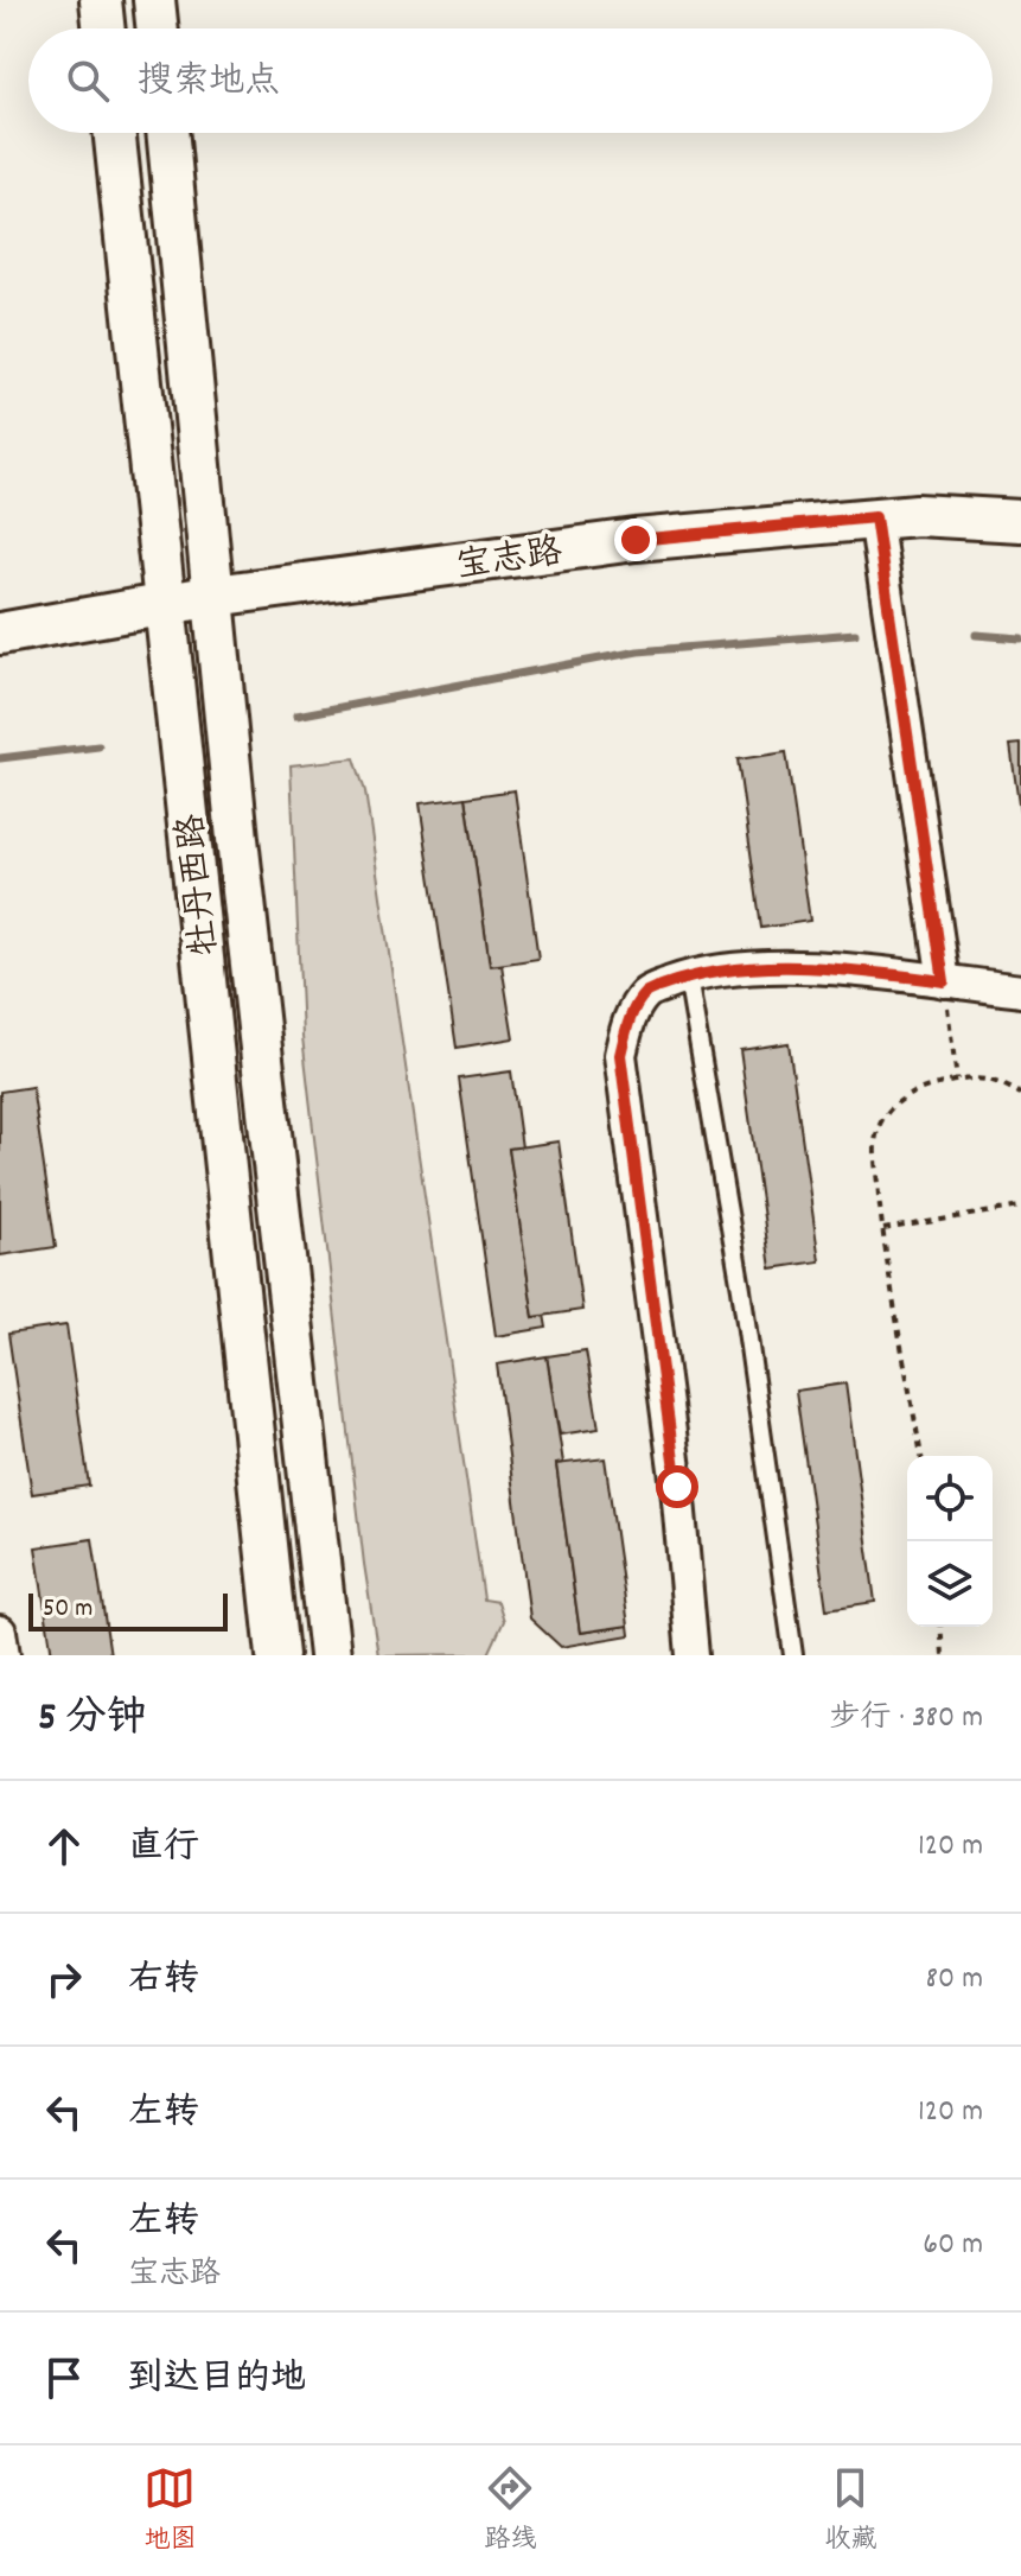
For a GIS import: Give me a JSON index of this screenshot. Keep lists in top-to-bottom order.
{
  "streets": {
    "street": ["宝志路", "牡丹西路"]
  },
  "crossings": [
    ["宝志路", "牡丹西路"]
  ],
  "scale_bar": "50 m",
  "page": {
    "search": "搜索地点",
    "scale": "50 m",
    "heading": ["5 分钟", "步行 · 380 m"],
    "list": [
      ["直行", "120 m"],
      ["右转", "80 m"],
      ["左转", "120 m"],
      ["左转", "宝志路", "60 m"],
      "到达目的地"
    ],
    "nav": ["地图", "路线", "收藏"]
  }
}
